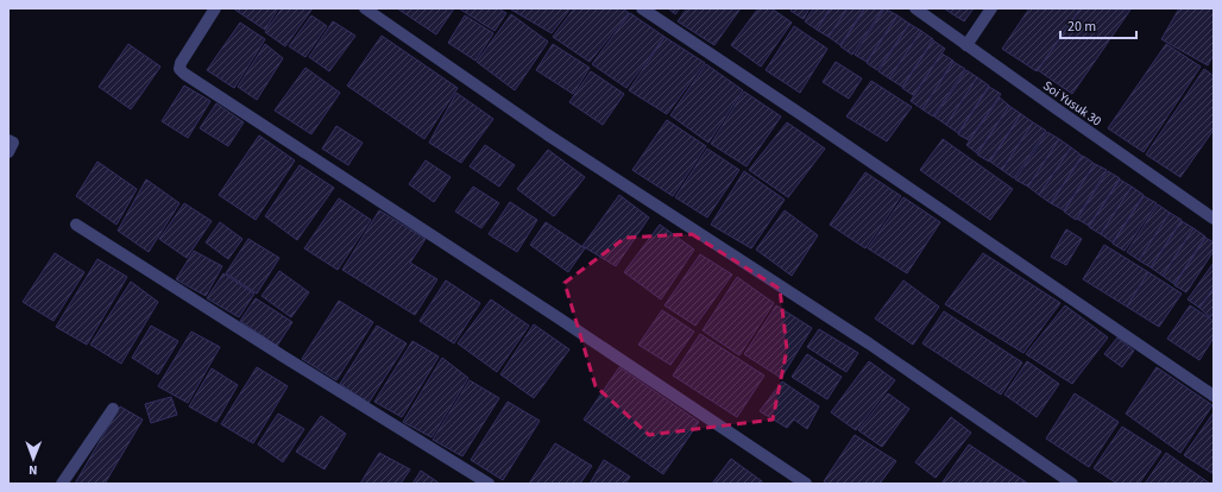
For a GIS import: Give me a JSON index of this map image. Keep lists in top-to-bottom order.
{
  "streets": {
    "street": ["Soi Yusuk 30"]
  },
  "scale_bar": "20 m",
  "north": "bottom"
}
